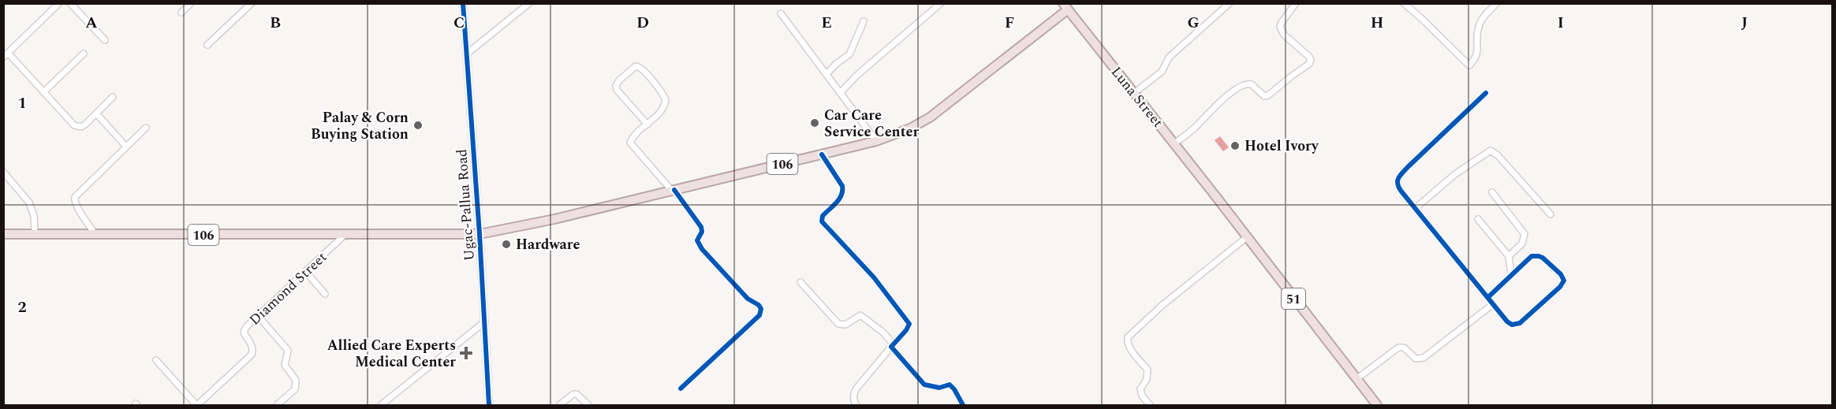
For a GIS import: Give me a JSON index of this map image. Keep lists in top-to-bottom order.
{
  "streets": {
    "highway": ["Luna Street", "106", "51"],
    "street": ["Ugac-Pallua Road", "Diamond Street"]
  },
  "crossings": [
    ["Luna Street", "106"],
    ["Luna Street", "51"],
    ["106", "Ugac-Pallua Road"],
    ["106", "Diamond Street"]
  ],
  "places": {
    "other": [
      "Car Care Service Center",
      "Palay & Corn Buying Station",
      "Hotel Ivory",
      "Hardware"
    ],
    "health": ["Allied Care Experts Medical Center"]
  },
  "grid": {
    "columns": [
      "A",
      "B",
      "C",
      "D",
      "E",
      "F",
      "G",
      "H",
      "I",
      "J"
    ],
    "rows": ["1", "2"]
  }
}
